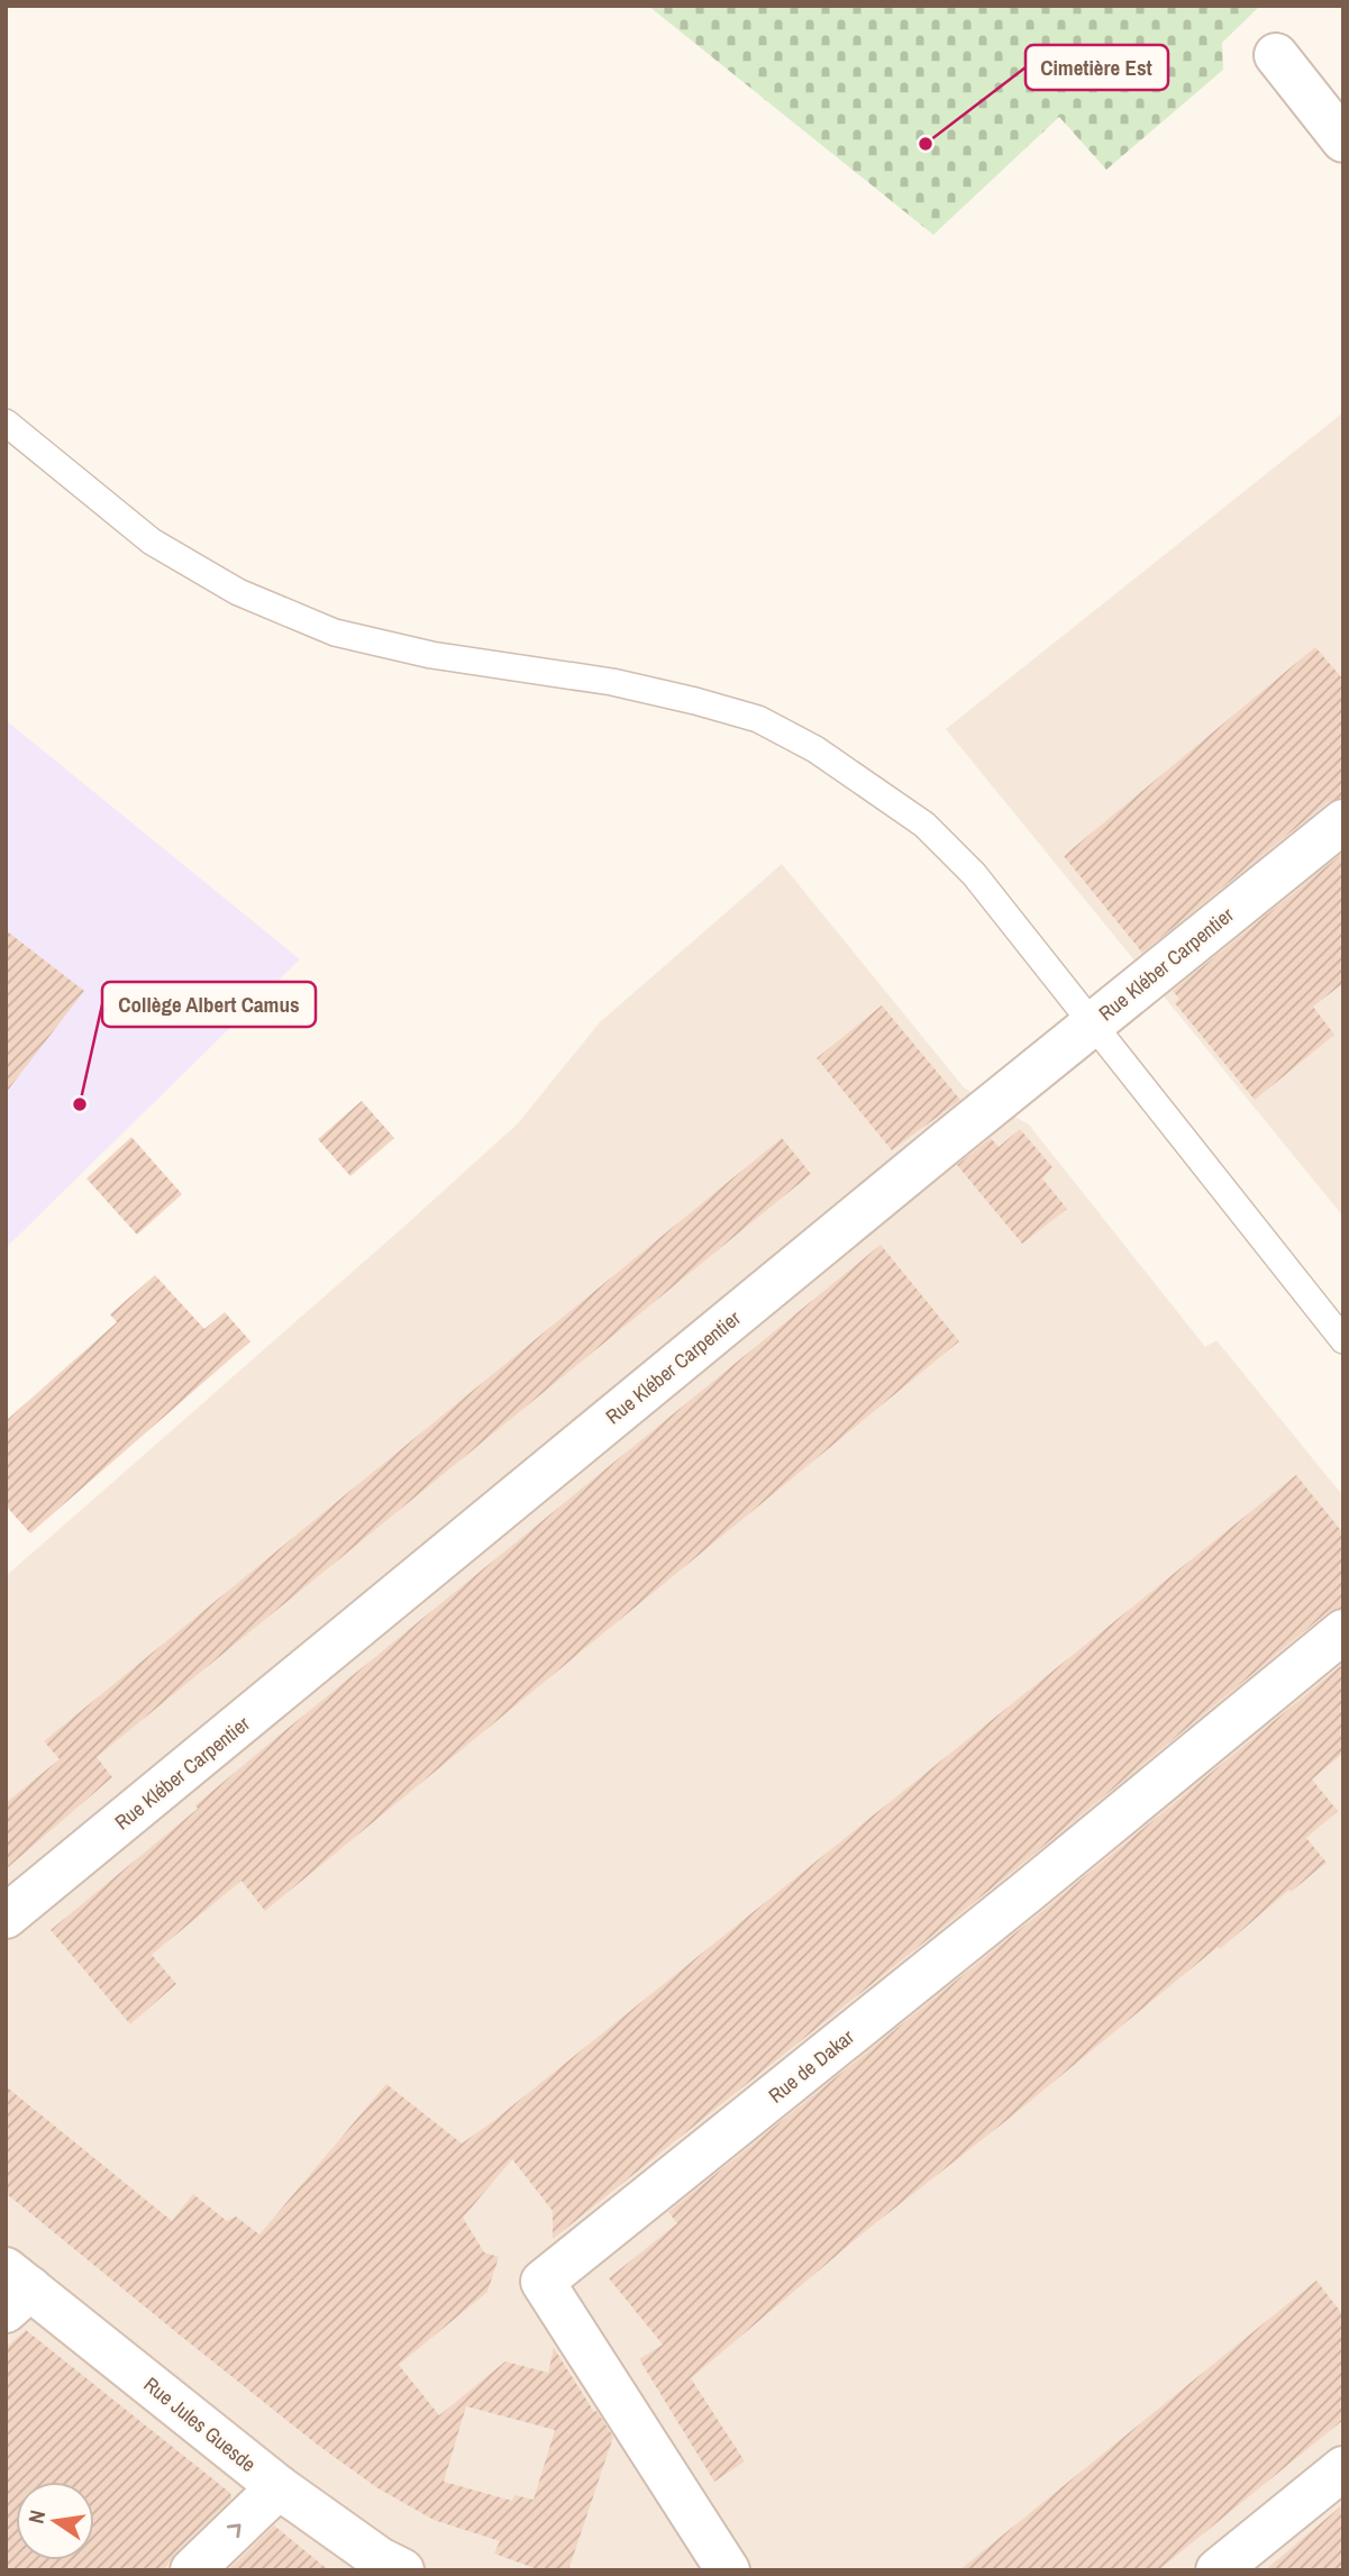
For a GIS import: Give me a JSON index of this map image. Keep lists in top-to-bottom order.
{
  "streets": {
    "street": ["Rue Kléber Carpentier", "Rue de Dakar", "Rue Jules Guesde"]
  },
  "places": ["Cimetière Est", "Collège Albert Camus"],
  "north": "left"
}
